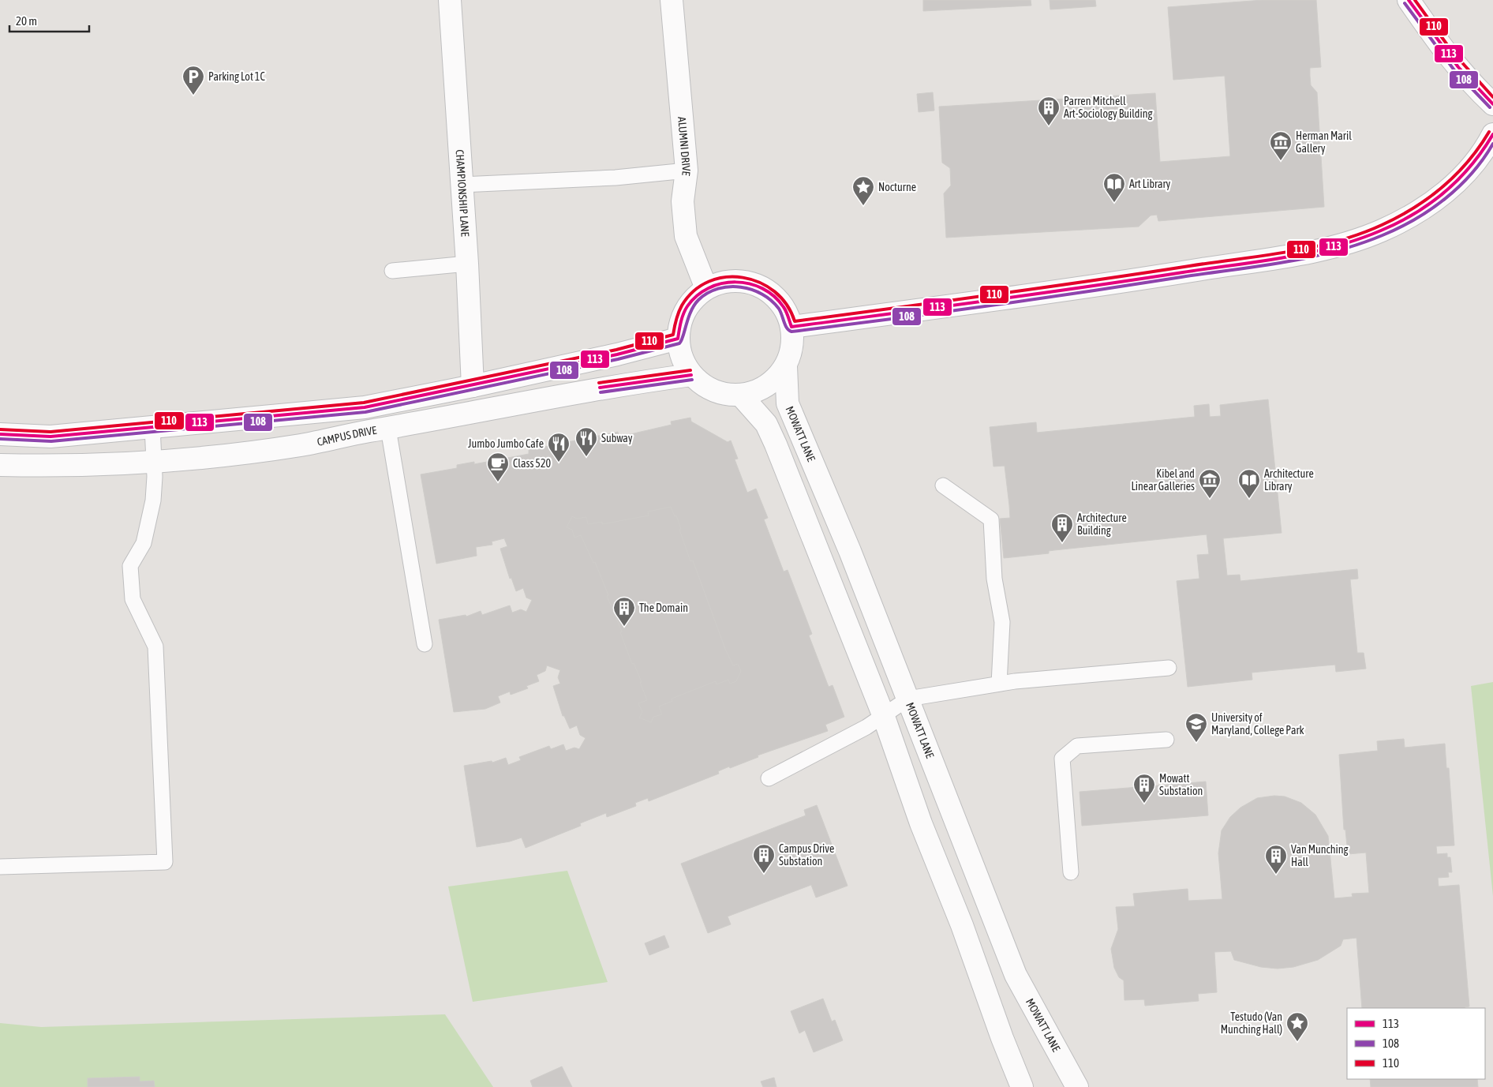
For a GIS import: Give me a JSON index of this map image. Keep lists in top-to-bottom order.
{
  "streets": {
    "street": [
      "ALUMNI DRIVE",
      "CHAMPIONSHIP LANE",
      "MOWATT LANE",
      "CAMPUS DRIVE"
    ]
  },
  "crossings": [
    ["ALUMNI DRIVE", "MOWATT LANE"],
    ["ALUMNI DRIVE", "CAMPUS DRIVE"],
    ["MOWATT LANE", "CAMPUS DRIVE"]
  ],
  "places": {
    "parking": ["Parking Lot 1C"],
    "building": [
      "Parren Mitchell Art-Sociology Building",
      "Architecture Building",
      "The Domain",
      "Mowatt Substation",
      "Campus Drive Substation",
      "Van Munching Hall"
    ],
    "museum": ["Herman Maril Gallery", "Kibel and Linear Galleries"],
    "library": ["Art Library", "Architecture Library"],
    "place": ["Nocturne", "Testudo (Van Munching Hall)"],
    "restaurant": ["Subway", "Jumbo Jumbo Cafe"],
    "cafe": ["Class 520"],
    "school or university": ["University of Maryland, College Park"]
  },
  "lines": ["transit line 113", "transit line 110", "transit line 108"],
  "legend": ["113", "108", "110"],
  "scale_bar": "20 m"
}
